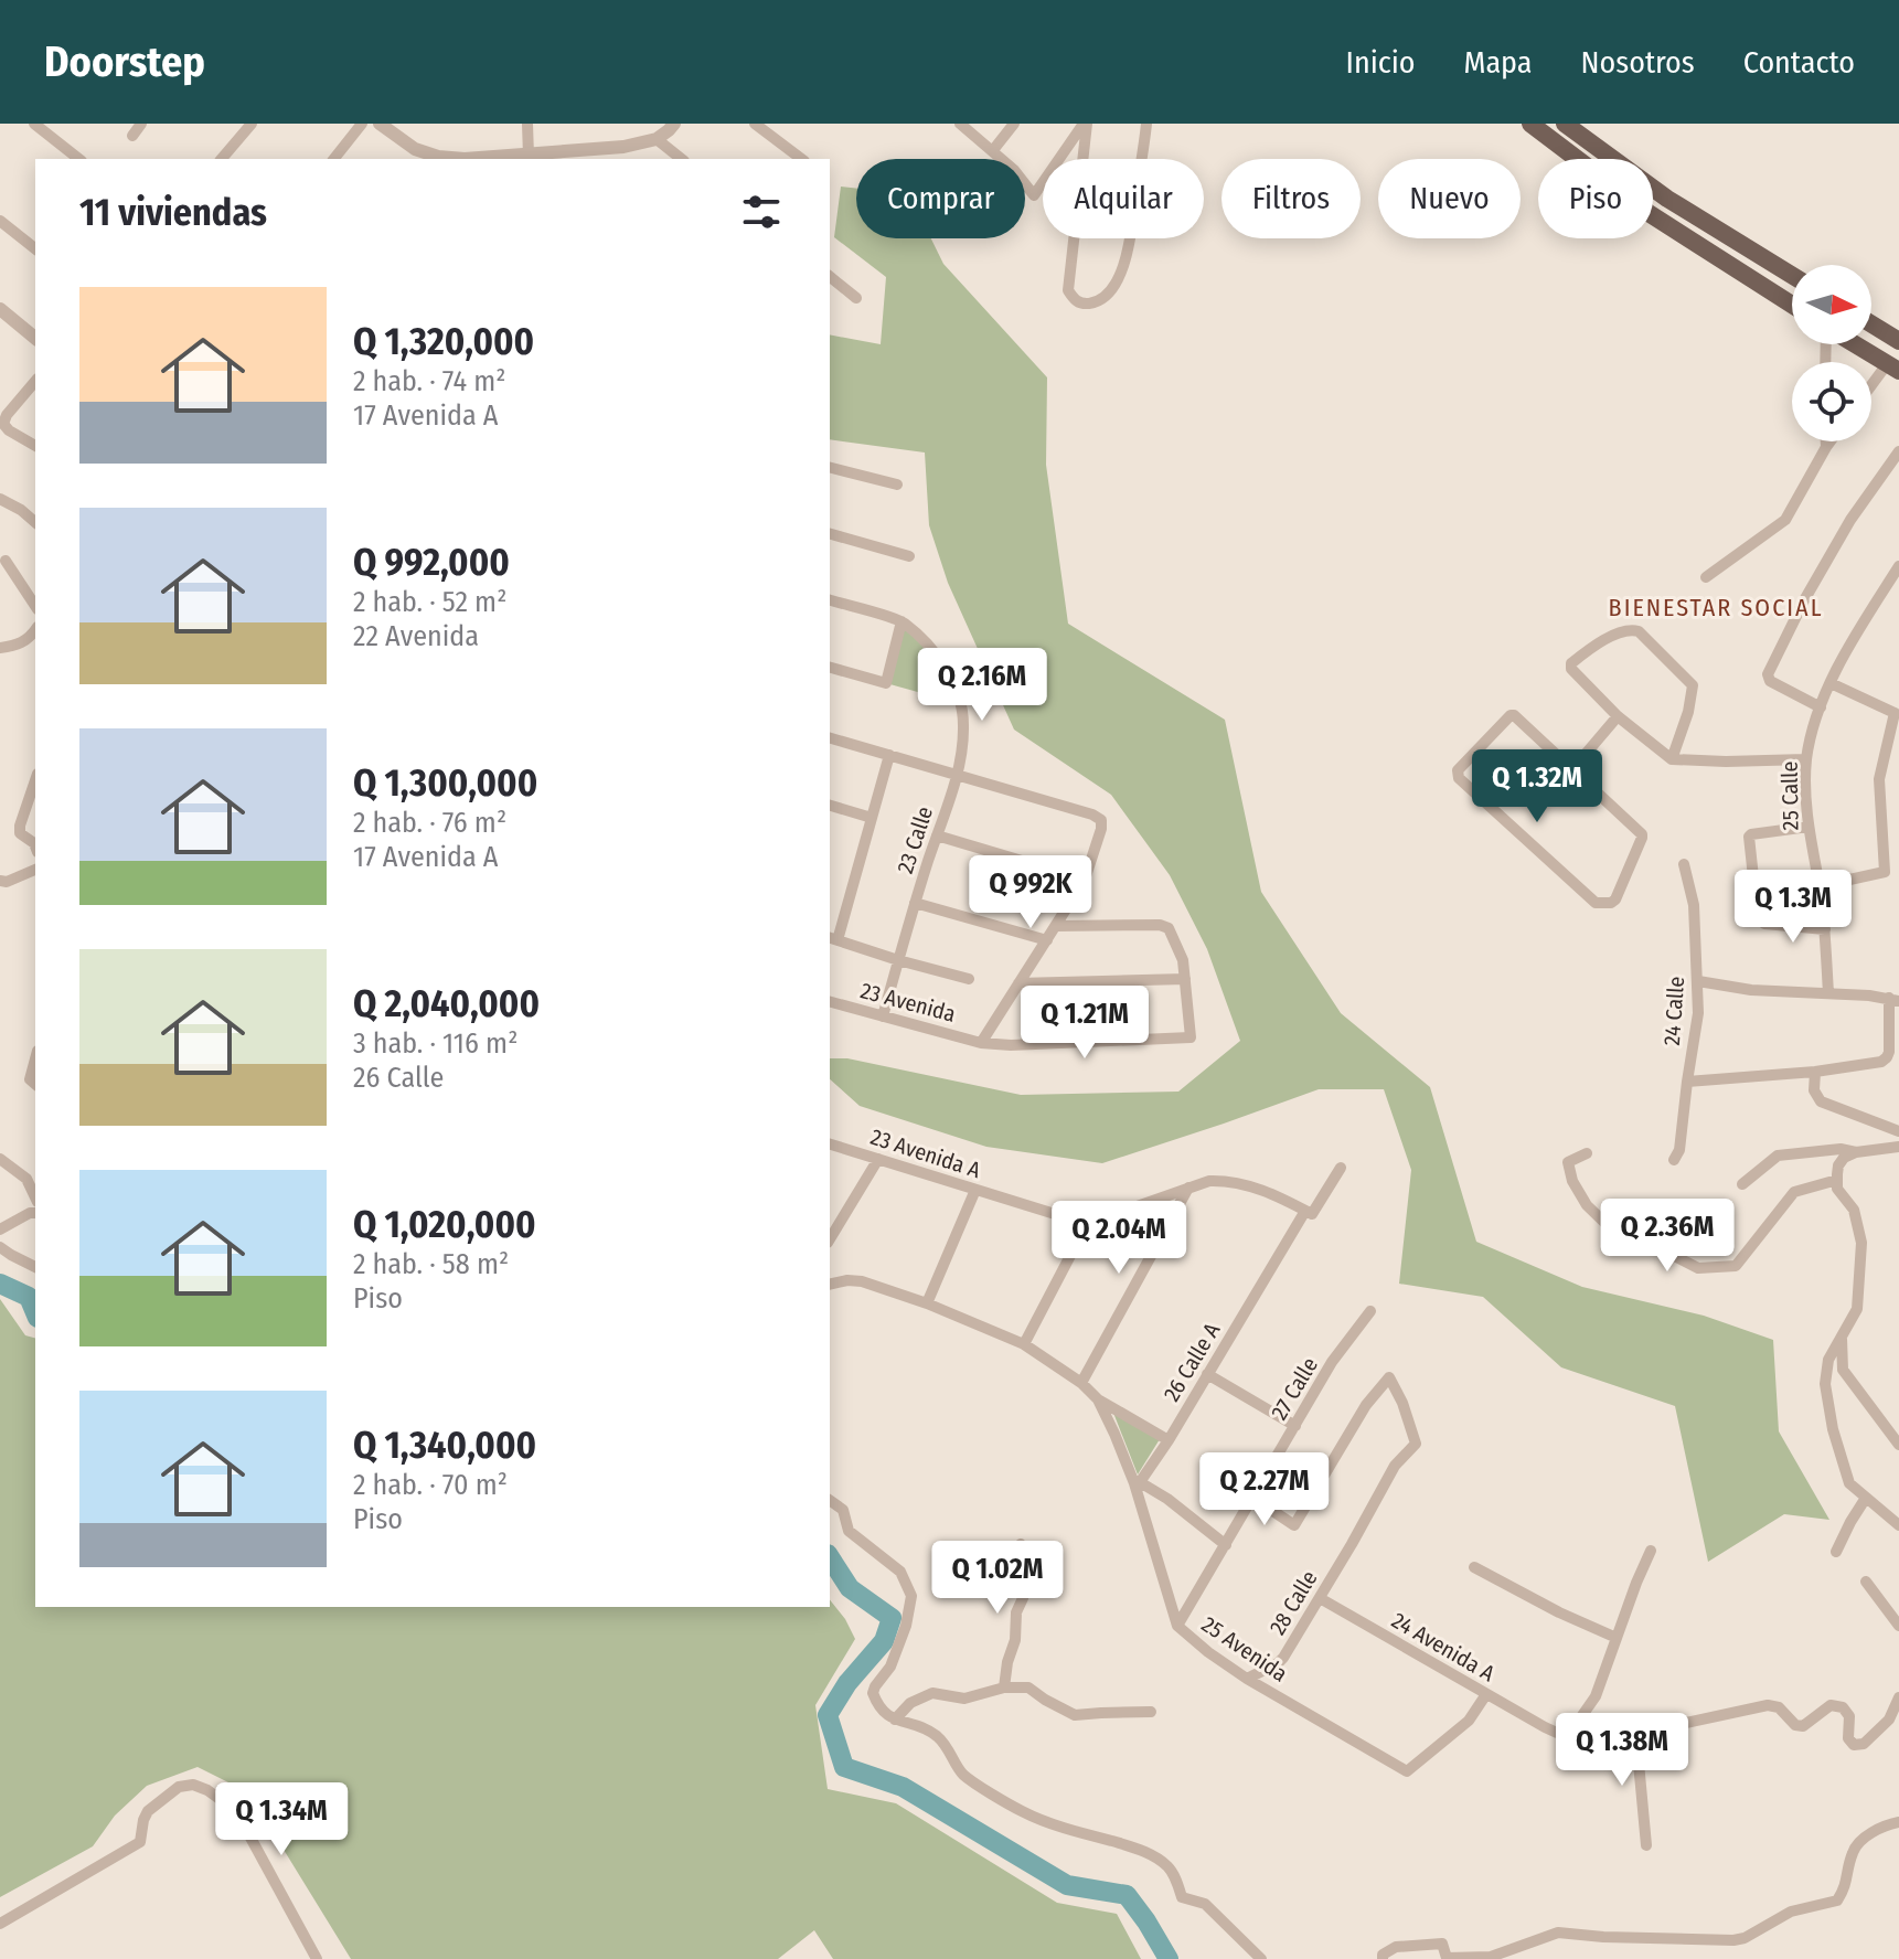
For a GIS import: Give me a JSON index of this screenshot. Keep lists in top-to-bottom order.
{
  "streets": {
    "street": [
      "25 Calle",
      "23 Calle",
      "23 Avenida",
      "24 Calle",
      "23 Avenida A",
      "26 Calle A",
      "27 Calle",
      "28 Calle",
      "24 Avenida A",
      "25 Avenida"
    ]
  },
  "crossings": [
    ["23 Calle", "23 Avenida"],
    ["26 Calle A", "25 Avenida"],
    ["27 Calle", "28 Calle"],
    ["27 Calle", "25 Avenida"],
    ["28 Calle", "24 Avenida A"],
    ["28 Calle", "25 Avenida"],
    ["24 Avenida A", "25 Avenida"]
  ],
  "districts": ["BIENESTAR SOCIAL"],
  "north": "right",
  "page": {
    "header": "Doorstep",
    "nav": [
      "Inicio",
      "Mapa",
      "Nosotros",
      "Contacto"
    ],
    "chip": [
      "Comprar",
      "Alquilar",
      "Filtros",
      "Nuevo",
      "Piso"
    ],
    "heading": "11 viviendas",
    "list": [
      {
        "name": "Q 1,320,000",
        "note": "2 hab. · 74 m² · 17 Avenida A"
      },
      {
        "name": "Q 992,000",
        "note": "2 hab. · 52 m² · 22 Avenida"
      },
      {
        "name": "Q 1,300,000",
        "note": "2 hab. · 76 m² · 17 Avenida A"
      },
      {
        "name": "Q 2,040,000",
        "note": "3 hab. · 116 m² · 26 Calle"
      },
      {
        "name": "Q 1,020,000",
        "note": "2 hab. · 58 m² · Piso"
      },
      {
        "name": "Q 1,340,000",
        "note": "2 hab. · 70 m² · Piso"
      }
    ],
    "price": [
      "Q 2.16M",
      "Q 1.32M",
      "Q 992K",
      "Q 1.3M",
      "Q 1.21M",
      "Q 2.36M",
      "Q 2.04M",
      "Q 2.27M",
      "Q 1.02M",
      "Q 1.38M",
      "Q 1.34M"
    ]
  }
}
